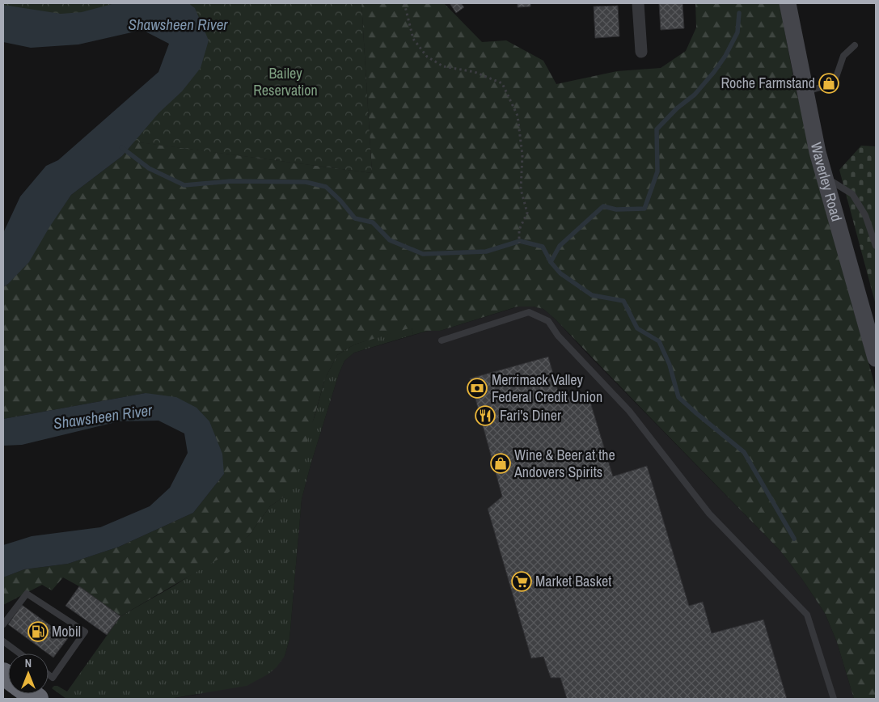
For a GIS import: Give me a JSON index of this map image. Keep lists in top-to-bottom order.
{
  "streets": {
    "main road": ["Waverley Road"]
  },
  "water": ["Shawsheen River"],
  "parks": ["Bailey Reservation"],
  "places": {
    "shop": ["Roche Farmstand", "Wine & Beer at the Andovers Spirits"],
    "bank": ["Merrimack Valley Federal Credit Union"],
    "restaurant": ["Fari's Diner"],
    "supermarket": ["Market Basket"],
    "fuel station": ["Mobil"]
  },
  "north": "top"
}
